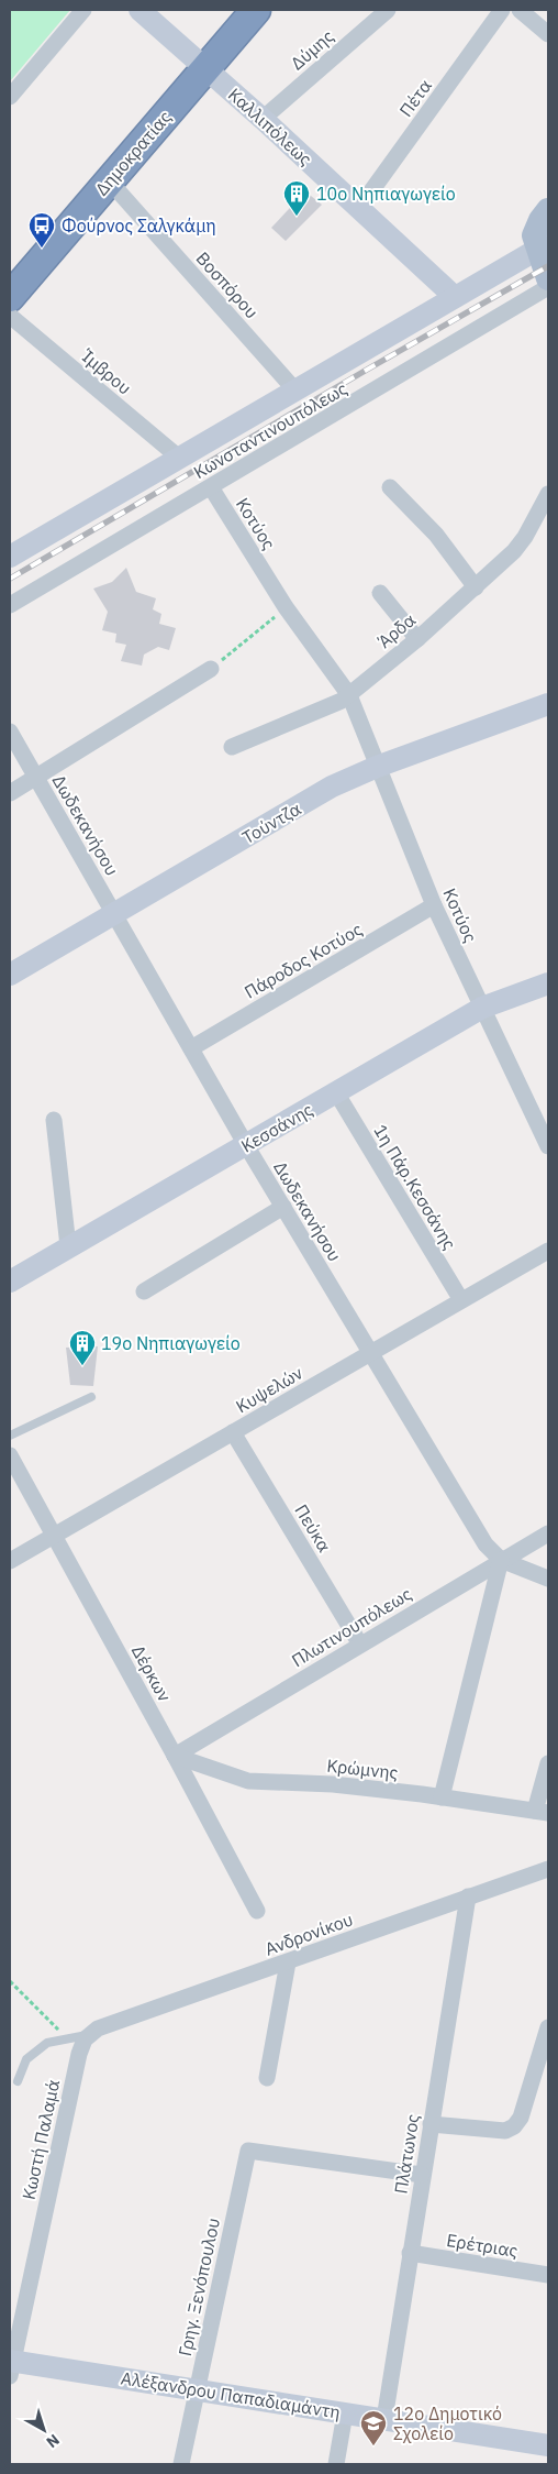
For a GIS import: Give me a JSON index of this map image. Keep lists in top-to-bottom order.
{
  "streets": {
    "highway": ["Δημοκρατίας"],
    "street": [
      "Δύμης",
      "Πέτα",
      "Καλλιπόλεως",
      "Βοσπόρου",
      "Ίμβρου",
      "Κωνσταντινουπόλεως",
      "Κοτύος",
      "Άρδα",
      "Τούντζα",
      "Δωδεκανήσου",
      "Πάροδος Κοτύος",
      "Κεσσάνης",
      "1η Πάρ.Κεσσάνης",
      "Κυψελών",
      "Πεύκα",
      "Πλωτινουπόλεως",
      "Δέρκων",
      "Κρώμνης",
      "Ανδρονίκου",
      "Κωστή Παλαμά",
      "Πλάτωνος",
      "Ερέτριας",
      "Γρηγ. Ξενόπουλου",
      "Αλέξανδρου Παπαδιαμάντη"
    ]
  },
  "crossings": [
    ["Δύμης", "Καλλιπόλεως"],
    ["Πέτα", "Καλλιπόλεως"],
    ["Καλλιπόλεως", "Δημοκρατίας"],
    ["Δημοκρατίας", "Βοσπόρου"],
    ["Κωνσταντινουπόλεως", "Κοτύος"],
    ["Κοτύος", "Άρδα"],
    ["Κοτύος", "Τούντζα"],
    ["Κοτύος", "Πάροδος Κοτύος"],
    ["Κοτύος", "Κεσσάνης"],
    ["Τούντζα", "Δωδεκανήσου"],
    ["Δωδεκανήσου", "Πάροδος Κοτύος"],
    ["Δωδεκανήσου", "Κεσσάνης"],
    ["Δωδεκανήσου", "Κυψελών"],
    ["Δωδεκανήσου", "Πλωτινουπόλεως"],
    ["Κεσσάνης", "1η Πάρ.Κεσσάνης"],
    ["1η Πάρ.Κεσσάνης", "Κυψελών"],
    ["Κυψελών", "Πεύκα"],
    ["Κυψελών", "Δέρκων"],
    ["Πεύκα", "Πλωτινουπόλεως"],
    ["Πλωτινουπόλεως", "Δέρκων"],
    ["Πλωτινουπόλεως", "Κρώμνης"],
    ["Δέρκων", "Κρώμνης"],
    ["Ανδρονίκου", "Κωστή Παλαμά"],
    ["Ανδρονίκου", "Πλάτωνος"],
    ["Κωστή Παλαμά", "Αλέξανδρου Παπαδιαμάντη"],
    ["Πλάτωνος", "Ερέτριας"],
    ["Πλάτωνος", "Γρηγ. Ξενόπουλου"],
    ["Πλάτωνος", "Αλέξανδρου Παπαδιαμάντη"],
    ["Γρηγ. Ξενόπουλου", "Αλέξανδρου Παπαδιαμάντη"]
  ],
  "places": {
    "building": ["10ο Νηπιαγωγείο", "19ο Νηπιαγωγείο"],
    "bus stop": ["Φούρνος Σαλγκάμη"],
    "school or university": ["12ο Δημοτικό Σχολείο"]
  },
  "north": "bottom right"
}
